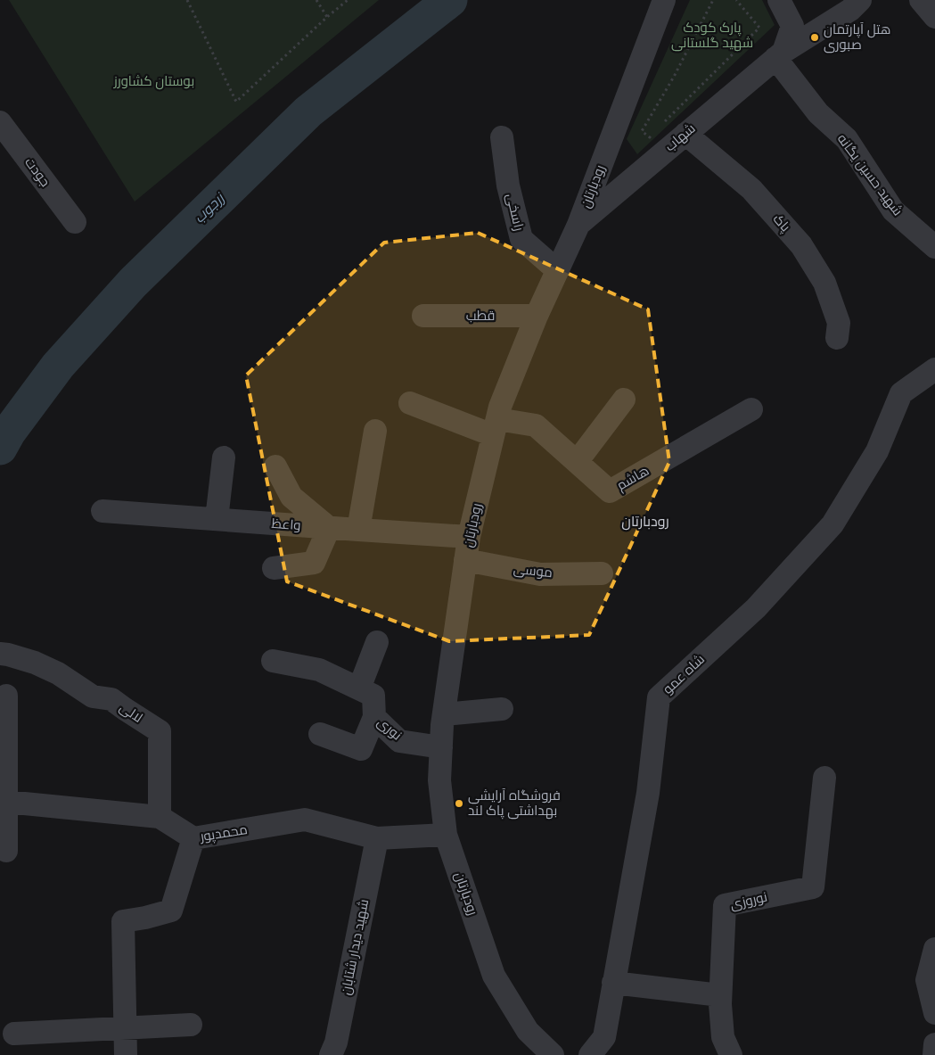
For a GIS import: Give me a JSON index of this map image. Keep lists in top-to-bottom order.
{
  "streets": {
    "street": [
      "شهاب",
      "جودت",
      "شهید حسین یگانه",
      "رودبارتان",
      "راسخی",
      "پاک",
      "قطب",
      "هاشم",
      "واعظ",
      "موسی",
      "شاه عمو",
      "لالی",
      "نوری",
      "محمدپور",
      "نوروزی",
      "شهید دیدار شتابان"
    ]
  },
  "crossings": [
    ["شهاب", "شهید حسین یگانه"],
    ["شهاب", "رودبارتان"],
    ["شهاب", "پاک"],
    ["رودبارتان", "راسخی"],
    ["رودبارتان", "قطب"],
    ["رودبارتان", "هاشم"],
    ["رودبارتان", "واعظ"],
    ["رودبارتان", "موسی"],
    ["رودبارتان", "نوری"],
    ["رودبارتان", "محمدپور"],
    ["لالی", "محمدپور"],
    ["محمدپور", "شهید دیدار شتابان"]
  ],
  "districts": ["رودبارتان"],
  "water": ["زرجوب"],
  "parks": ["پارک کودک شهید گلستانی", "بوستان کشاورز"],
  "places": ["هتل آپارتمان صبوری", "فروشگاه آرایشی بهداشتی پاک لند"]
}
